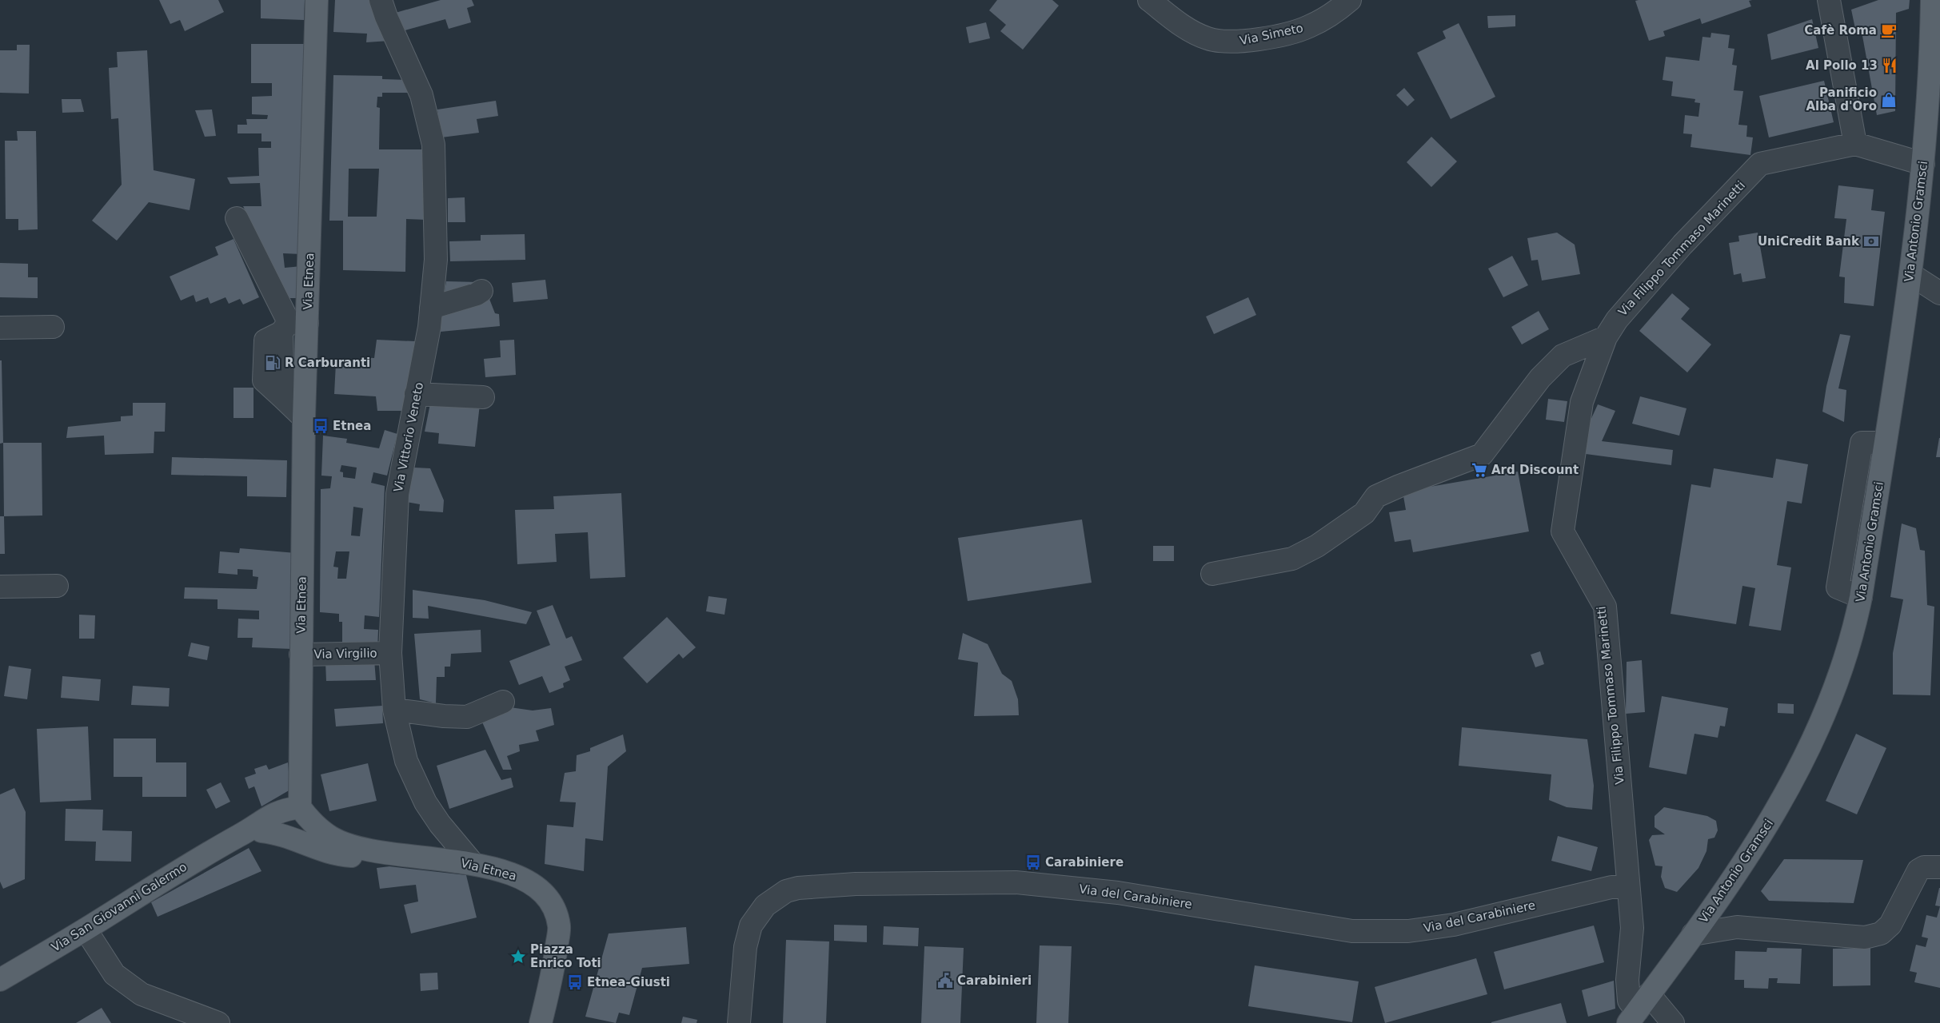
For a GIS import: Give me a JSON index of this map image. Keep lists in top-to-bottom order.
{
  "streets": {
    "main road": ["Via Antonio Gramsci", "Via Etnea", "Via San Giovanni Galermo"],
    "street": [
      "Via Simeto",
      "Via Filippo Tommaso Marinetti",
      "Via Vittorio Veneto",
      "Via Virgilio",
      "Via del Carabiniere"
    ]
  },
  "crossings": [
    ["Via Antonio Gramsci", "Via Filippo Tommaso Marinetti"],
    ["Via Filippo Tommaso Marinetti", "Via del Carabiniere"],
    ["Via Etnea", "Via Vittorio Veneto"],
    ["Via Etnea", "Via Virgilio"],
    ["Via Vittorio Veneto", "Via Virgilio"]
  ],
  "places": {
    "cafe": ["Cafè Roma"],
    "restaurant": ["Al Pollo 13"],
    "shop": ["Panificio Alba d'Oro"],
    "bank": ["UniCredit Bank"],
    "fuel station": ["R Carburanti"],
    "bus stop": ["Etnea", "Carabiniere", "Etnea-Giusti"],
    "supermarket": ["Ard Discount"],
    "place": ["Piazza Enrico Toti"],
    "public building": ["Carabinieri"]
  }
}
